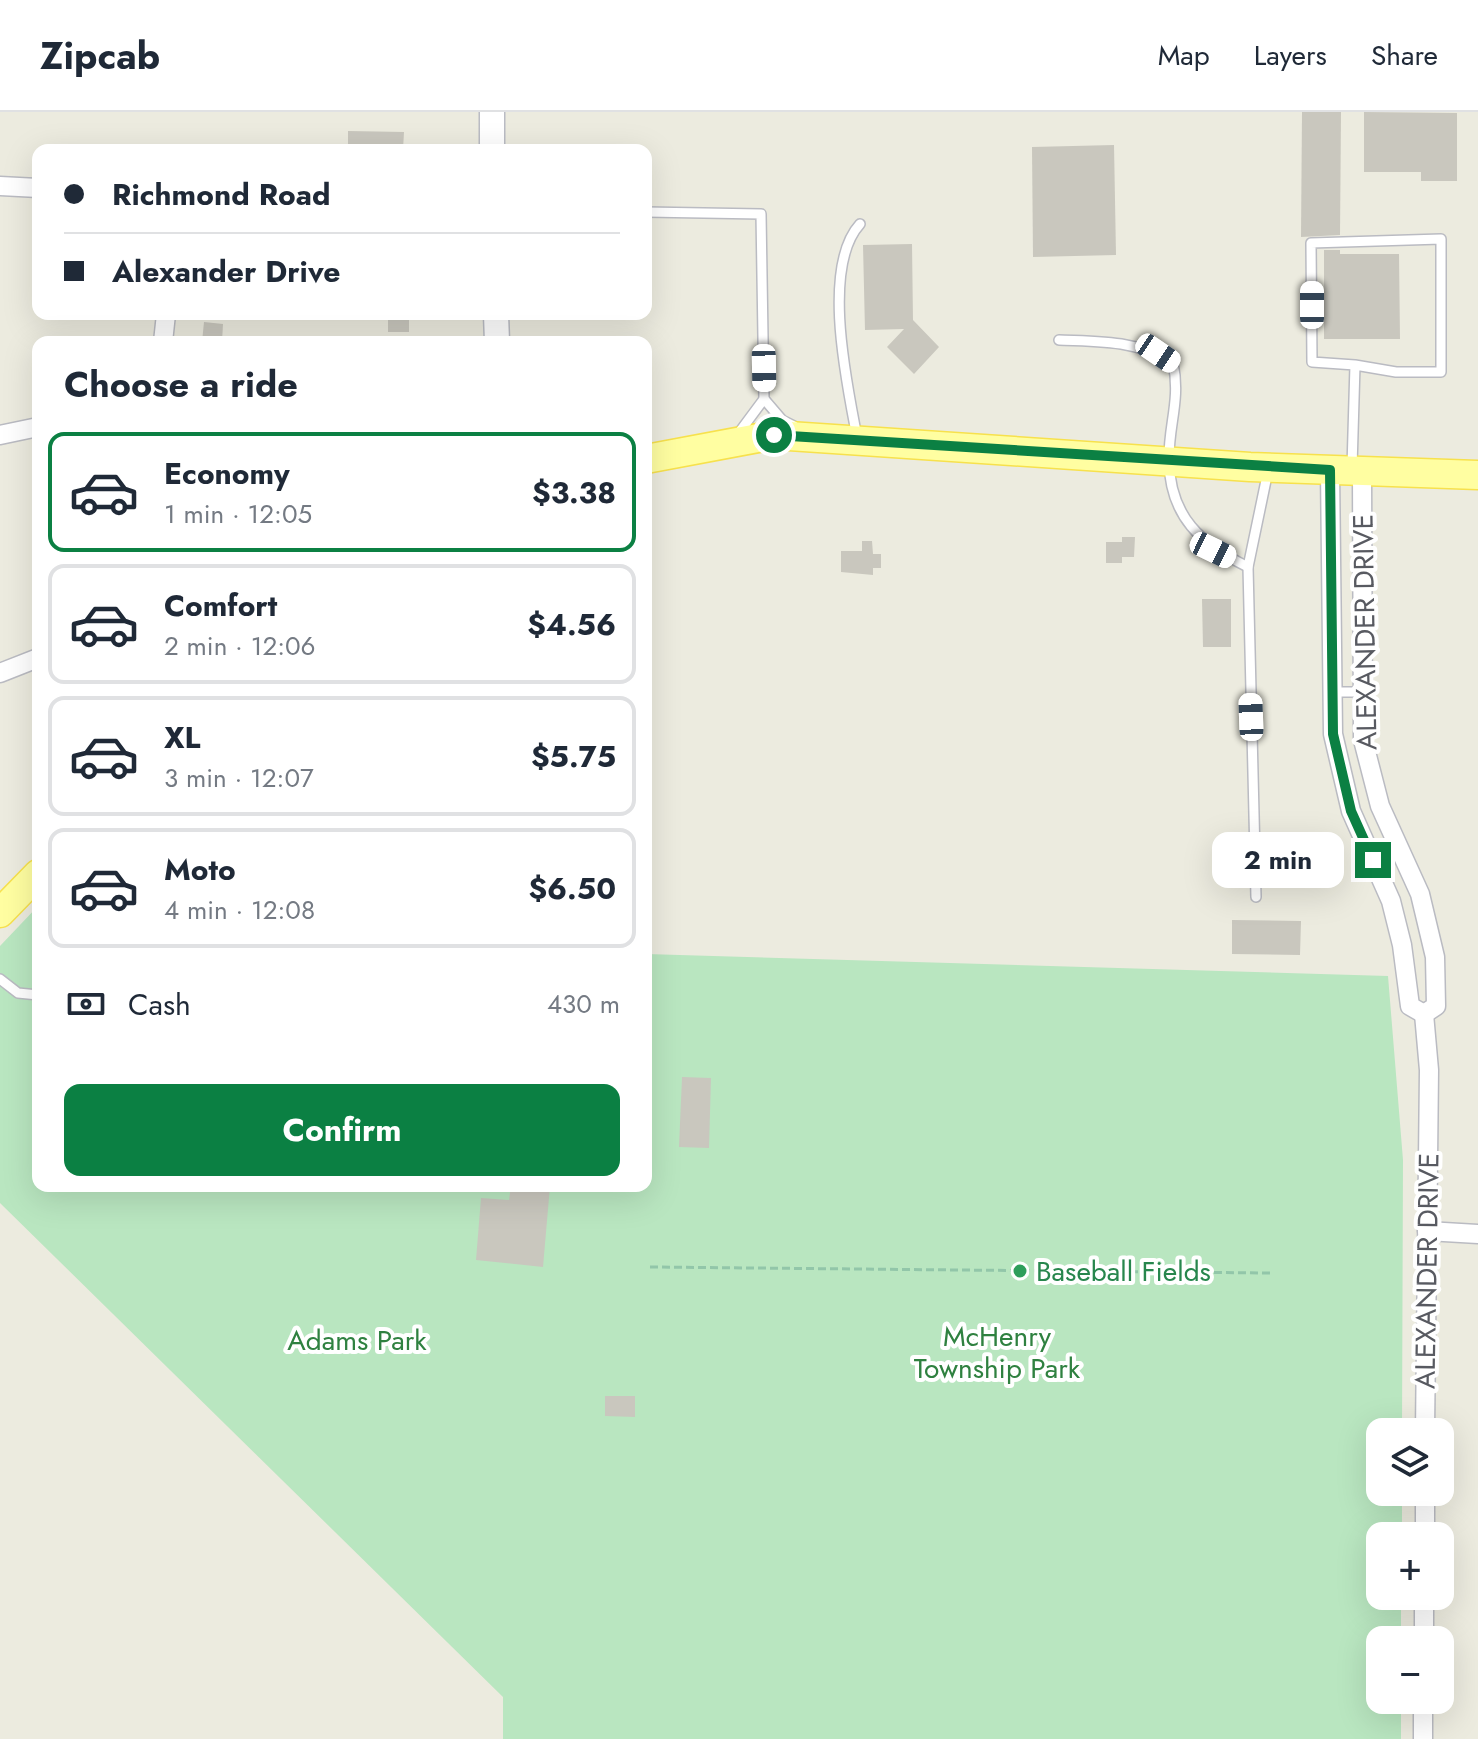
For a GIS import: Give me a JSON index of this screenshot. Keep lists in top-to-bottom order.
{
  "streets": {
    "street": ["ALEXANDER DRIVE"]
  },
  "parks": ["McHenry Township Park", "Adams Park"],
  "places": ["Baseball Fields"],
  "page": {
    "header": "Zipcab",
    "nav": ["Map", "Layers", "Share"],
    "banner": ["Richmond Road", "Alexander Drive"],
    "heading": "Choose a ride",
    "list": [
      {
        "name": "Economy",
        "note": "1 min · 12:05",
        "value": "$3.38"
      },
      {
        "name": "Comfort",
        "note": "2 min · 12:06",
        "value": "$4.56"
      },
      {
        "name": "XL",
        "note": "3 min · 12:07",
        "value": "$5.75"
      },
      {
        "name": "Moto",
        "note": "4 min · 12:08",
        "value": "$6.50"
      }
    ],
    "bubble": "2 min",
    "pay": ["Cash", "430 m"],
    "buttons": "Confirm",
    "map_buttons": ["+", "−"]
  }
}
